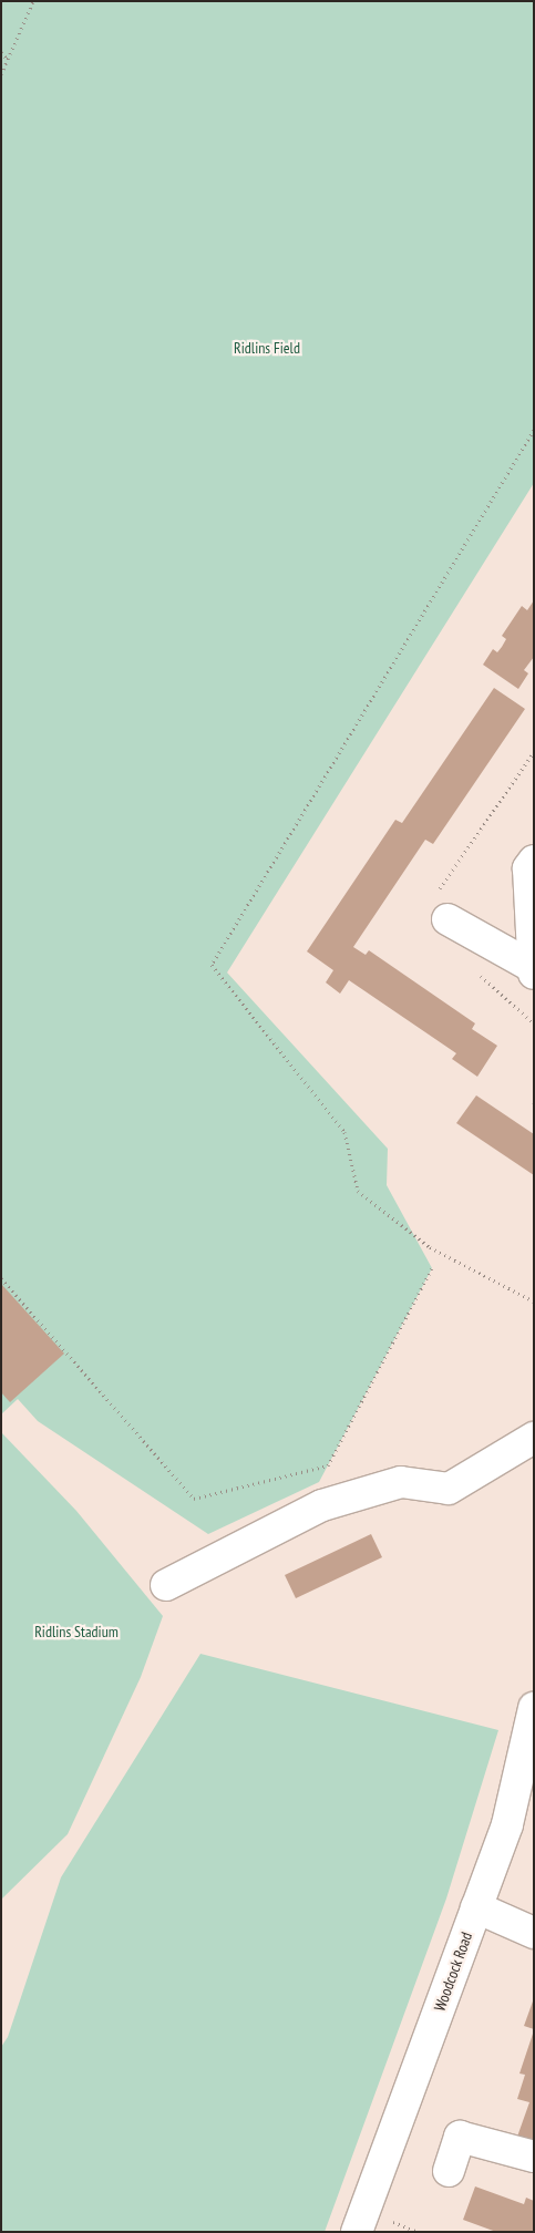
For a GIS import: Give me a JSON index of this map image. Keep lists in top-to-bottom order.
{
  "streets": {
    "street": ["Woodcock Road"]
  },
  "parks": ["Ridlins Field", "Ridlins Stadium"]
}
